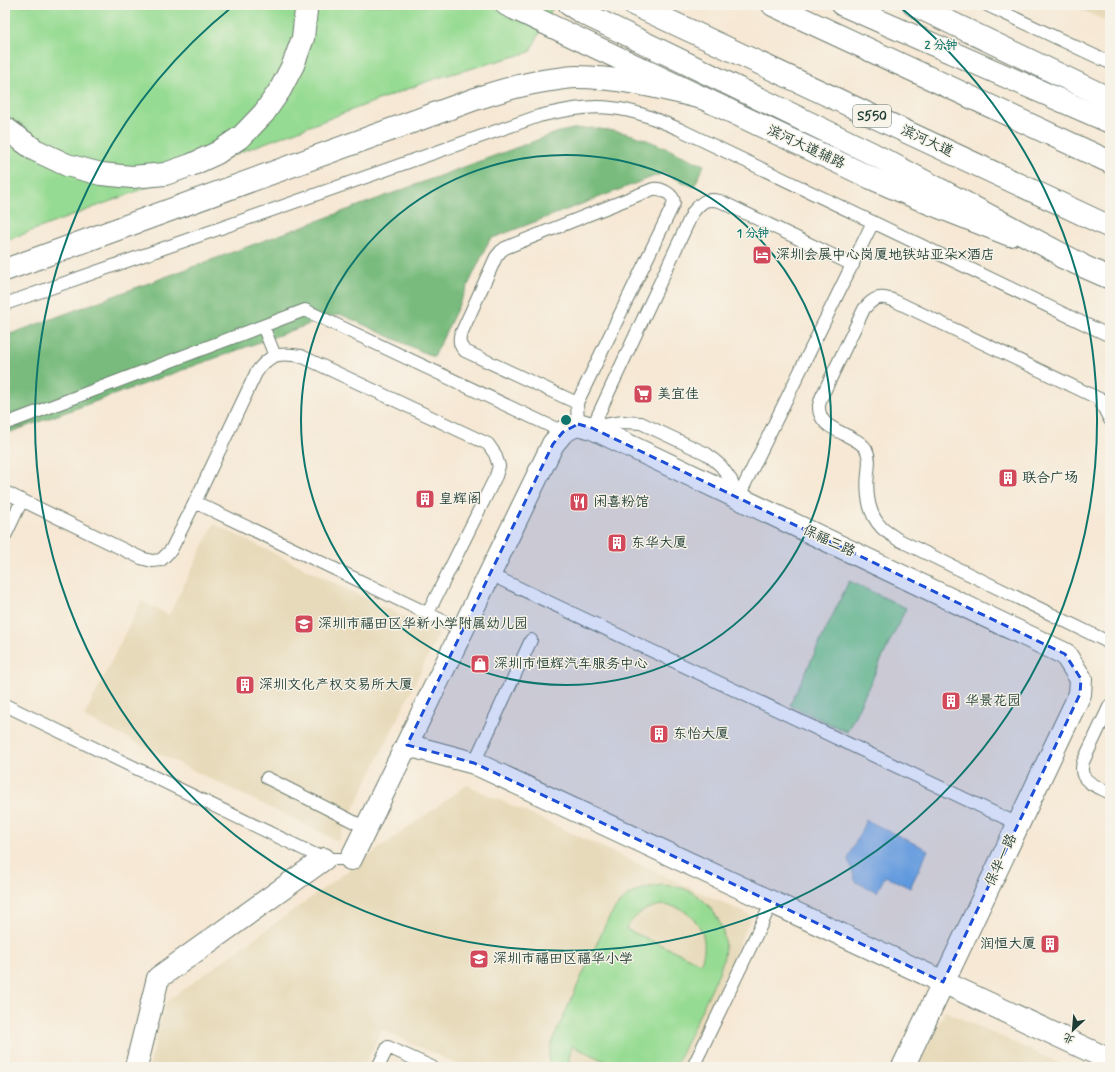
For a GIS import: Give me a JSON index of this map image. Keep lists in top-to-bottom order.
{
  "streets": {
    "main road": [
      "S550",
      "滨河大道",
      "滨河大道辅路",
      "保福三路",
      "保华一路"
    ]
  },
  "crossings": [
    ["保福三路", "保华一路"]
  ],
  "places": {
    "hotel": ["深圳会展中心岗厦地铁站亚朵X酒店"],
    "supermarket": ["美宜佳"],
    "building": [
      "联合广场",
      "皇辉阁",
      "东华大厦",
      "深圳文化产权交易所大厦",
      "华景花园",
      "东怡大厦",
      "润恒大厦"
    ],
    "restaurant": ["闲喜粉馆"],
    "school or university": ["深圳市福田区华新小学附属幼儿园", "深圳市福田区福华小学"],
    "shop": ["深圳市恒辉汽车服务中心"]
  },
  "north": "bottom left",
  "rings": ["2 分钟", "1 分钟"]
}
